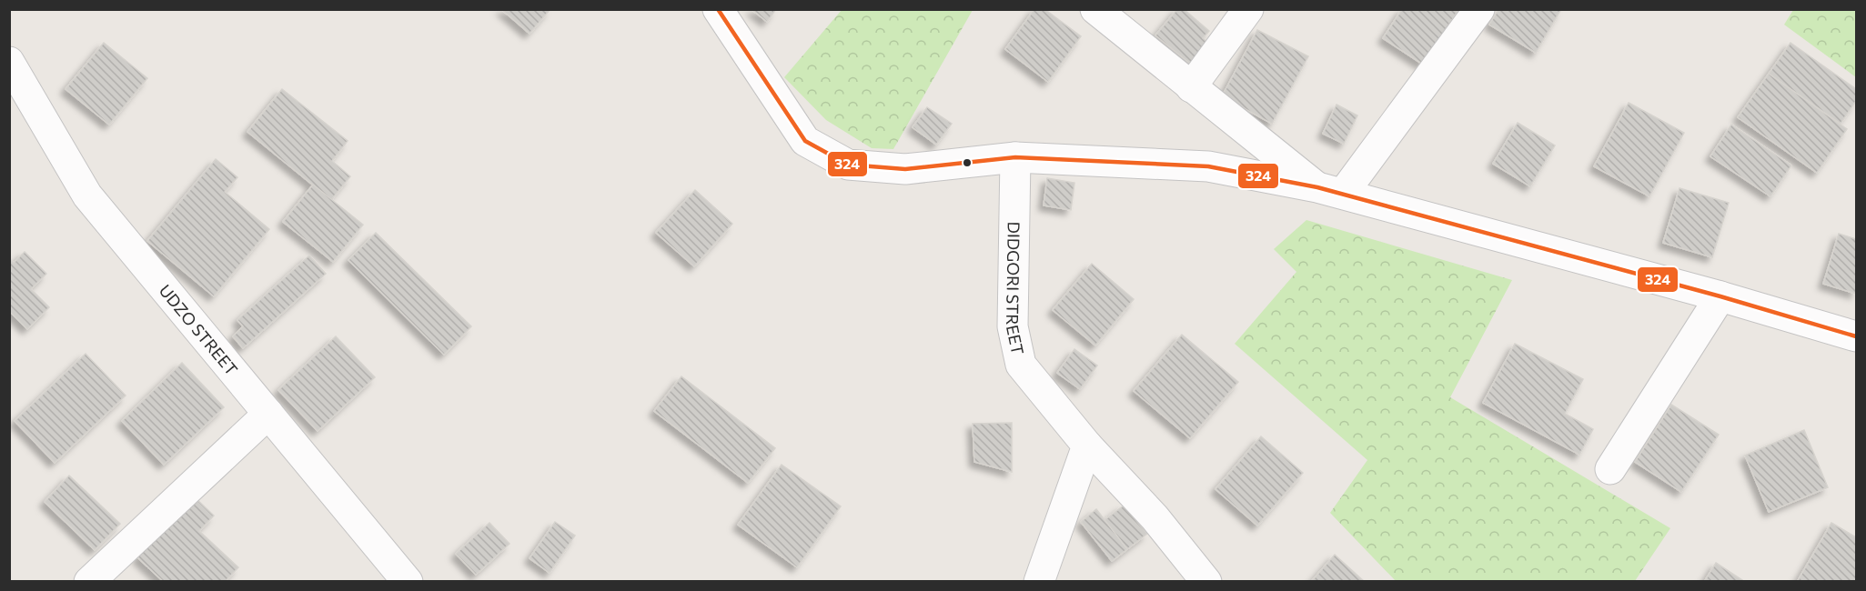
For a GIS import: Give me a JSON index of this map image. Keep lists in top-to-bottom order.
{
  "streets": {
    "street": ["DIDGORI STREET", "UDZO STREET"]
  },
  "lines": ["transit line 324"]
}
